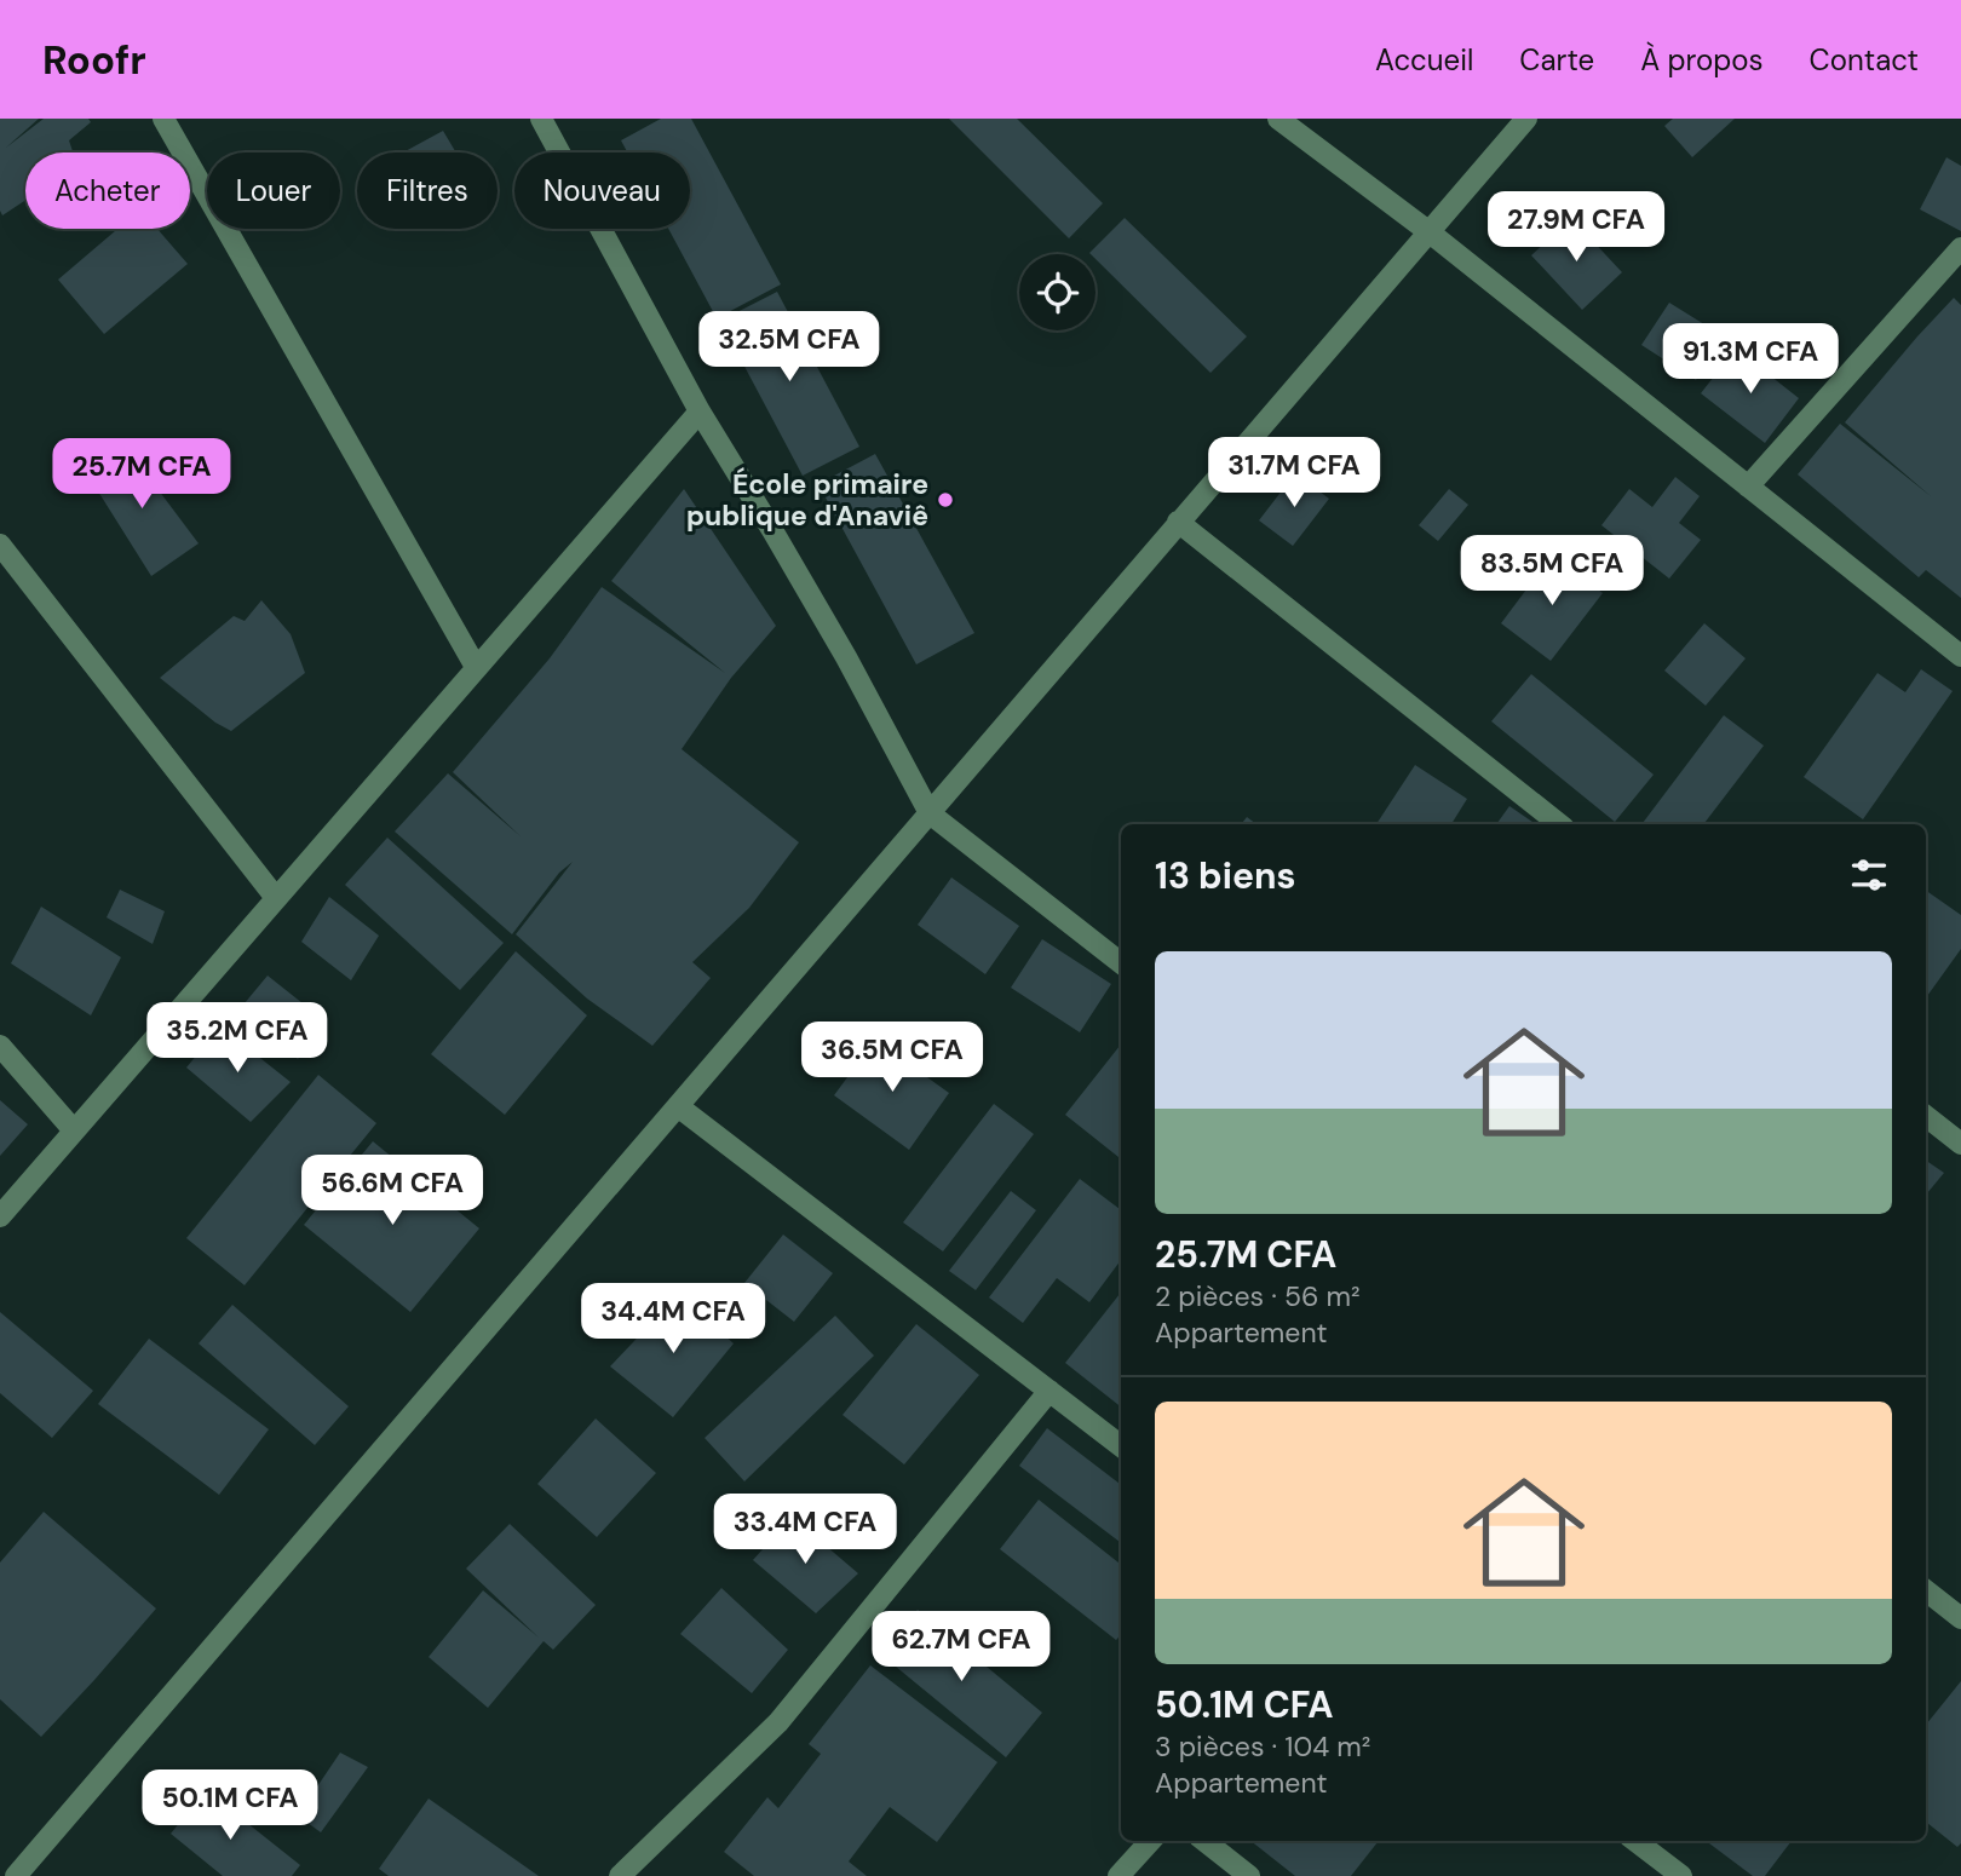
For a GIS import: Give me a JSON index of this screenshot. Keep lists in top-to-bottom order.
{
  "places": ["École primaire publique d'Anaviê"],
  "page": {
    "header": "Roofr",
    "nav": [
      "Accueil",
      "Carte",
      "À propos",
      "Contact"
    ],
    "chip": [
      "Acheter",
      "Louer",
      "Filtres",
      "Nouveau"
    ],
    "price": [
      "27.9M CFA",
      "32.5M CFA",
      "91.3M CFA",
      "31.7M CFA",
      "25.7M CFA",
      "83.5M CFA",
      "35.2M CFA",
      "36.5M CFA",
      "56.6M CFA",
      "34.4M CFA",
      "33.4M CFA",
      "62.7M CFA",
      "50.1M CFA"
    ],
    "heading": "13 biens",
    "list": [
      {
        "name": "25.7M CFA",
        "note": "2 pièces · 56 m² · Appartement"
      },
      {
        "name": "50.1M CFA",
        "note": "3 pièces · 104 m² · Appartement"
      }
    ]
  }
}
